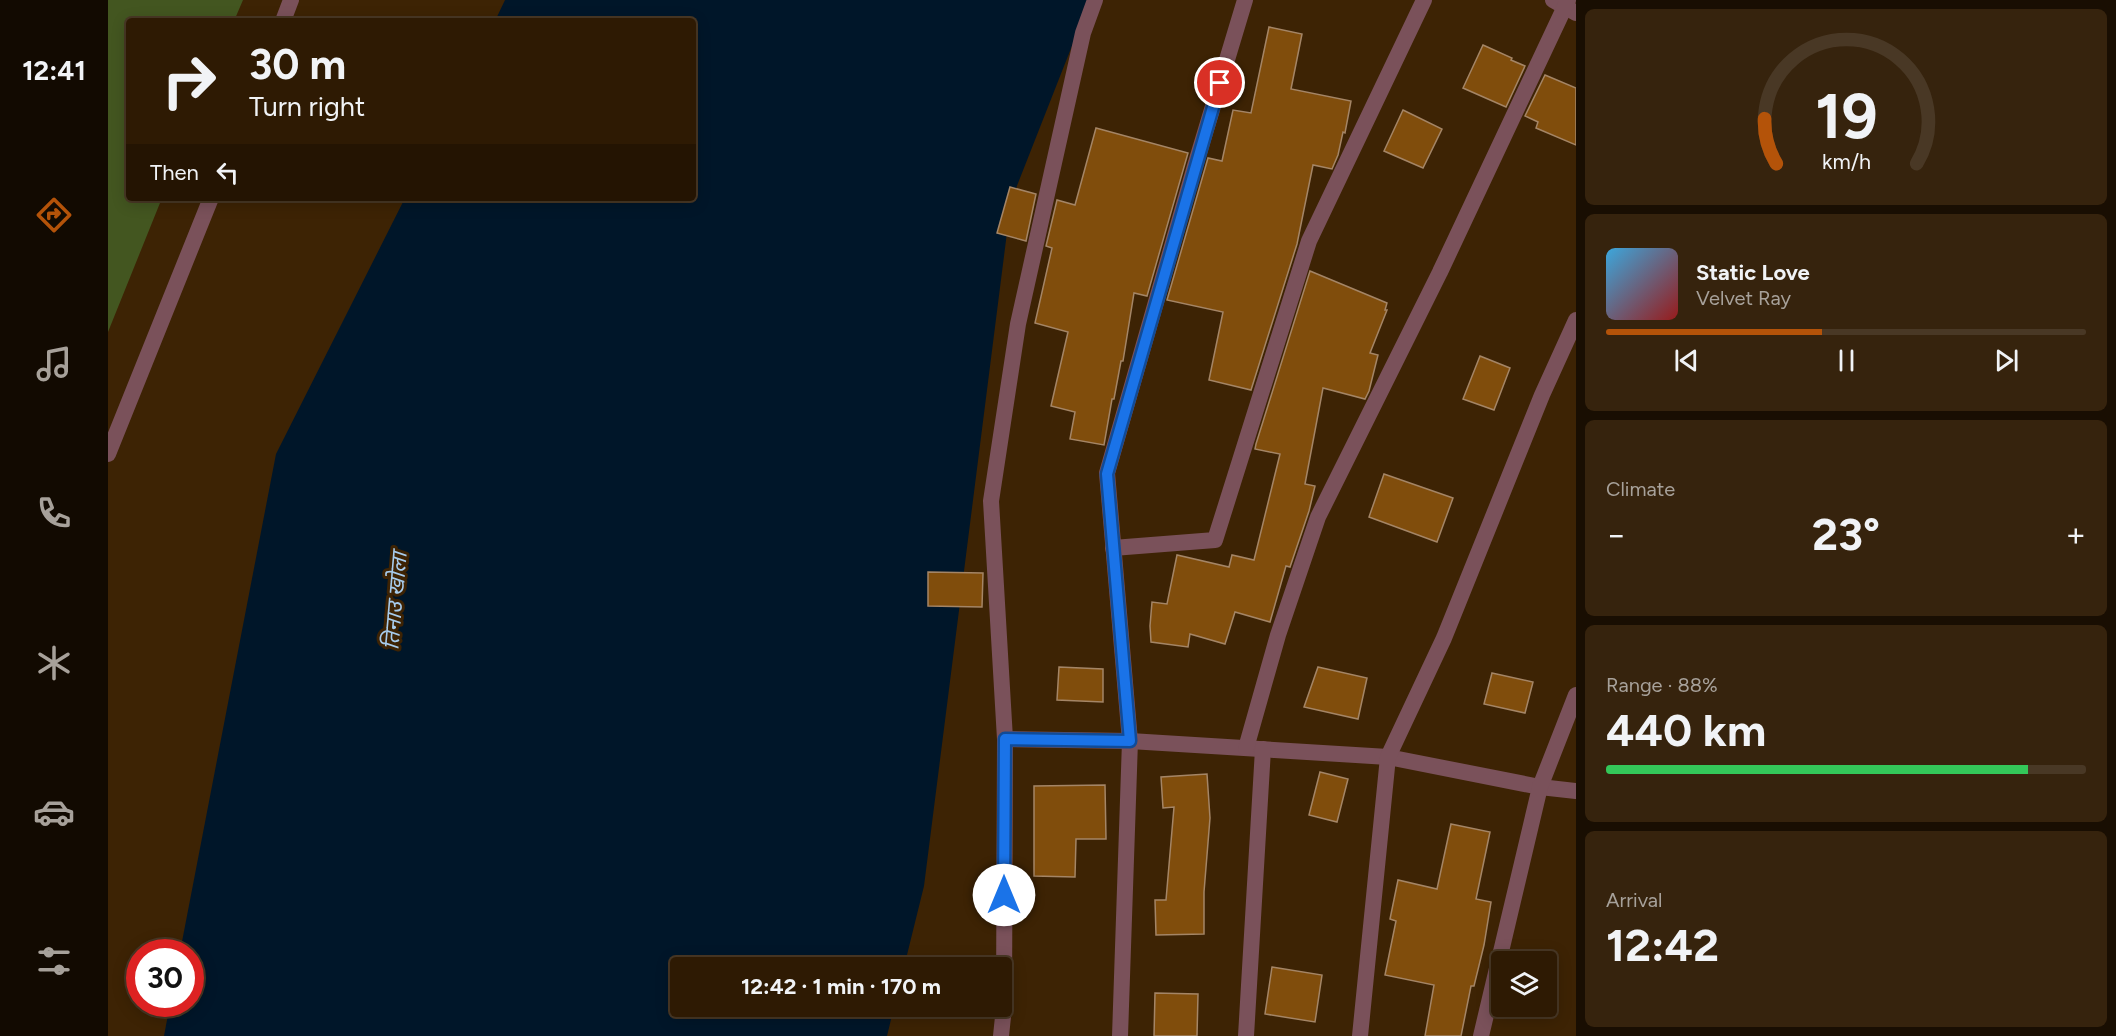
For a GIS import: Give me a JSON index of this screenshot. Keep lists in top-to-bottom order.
{
  "water": ["तिनाउ खोला"],
  "page": {
    "tabs": "12:41",
    "turn": ["30 m", "Turn right"],
    "then": "Then",
    "song": ["Static Love", "Velvet Ray"],
    "tile": [
      "Climate",
      ["Range · 88%", "440 km"],
      ["Arrival", "12:42"]
    ],
    "heat": ["−", "23°", "+"],
    "limit": "30",
    "trip": "12:42 · 1 min · 170 m",
    "gauge": ["19", "km/h"]
  }
}
